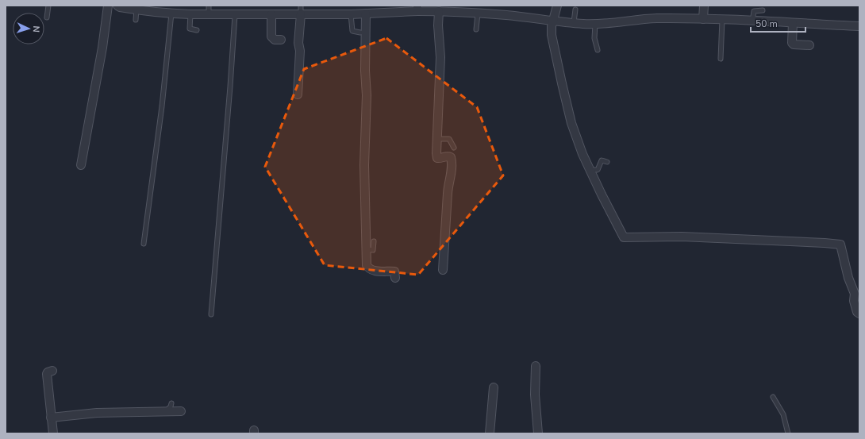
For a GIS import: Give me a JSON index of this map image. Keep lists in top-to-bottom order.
{
  "scale_bar": "50 m",
  "north": "right"
}
